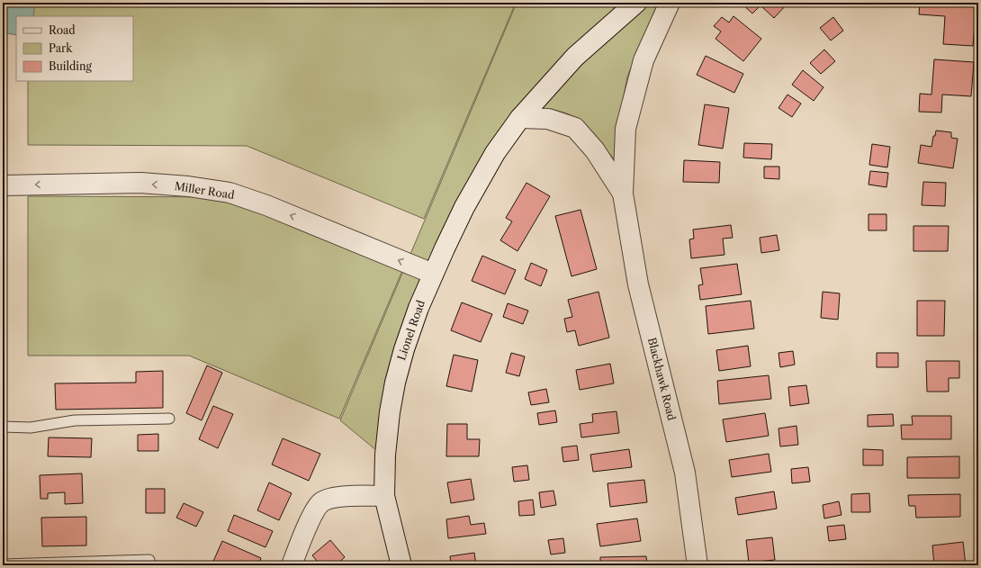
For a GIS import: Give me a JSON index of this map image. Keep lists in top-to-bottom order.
{
  "streets": {
    "street": ["Miller Road", "Lionel Road", "Blackhawk Road"]
  },
  "crossings": [
    ["Miller Road", "Lionel Road"],
    ["Lionel Road", "Blackhawk Road"]
  ],
  "one_way": ["Miller Road"],
  "legend": ["Road", "Park", "Building"]
}
